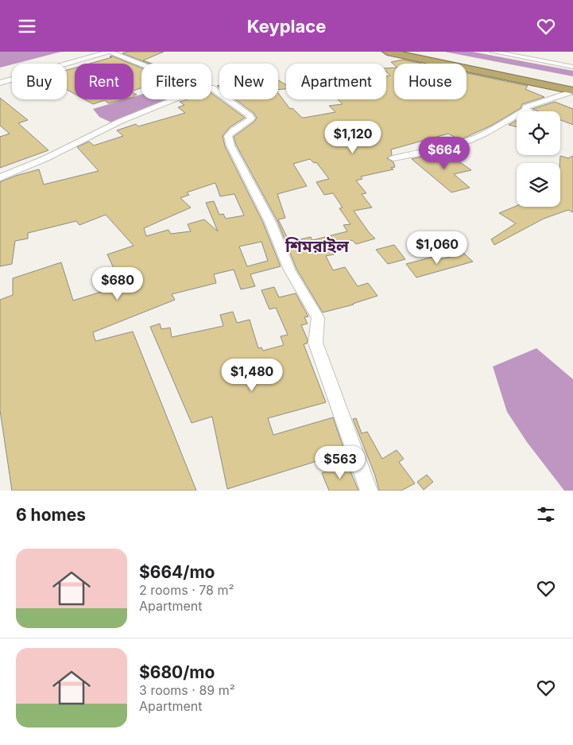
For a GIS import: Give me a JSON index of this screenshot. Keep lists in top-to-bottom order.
{
  "districts": ["শিমরাইল"],
  "page": {
    "header": "Keyplace",
    "chip": [
      "Buy",
      "Rent",
      "Filters",
      "New",
      "Apartment",
      "House"
    ],
    "price": [
      "$1,120",
      "$664",
      "$1,060",
      "$680",
      "$1,480",
      "$563"
    ],
    "heading": "6 homes",
    "list": [
      {
        "name": "$664/mo",
        "note": "2 rooms · 78 m² · Apartment"
      },
      {
        "name": "$680/mo",
        "note": "3 rooms · 89 m² · Apartment"
      }
    ]
  }
}
